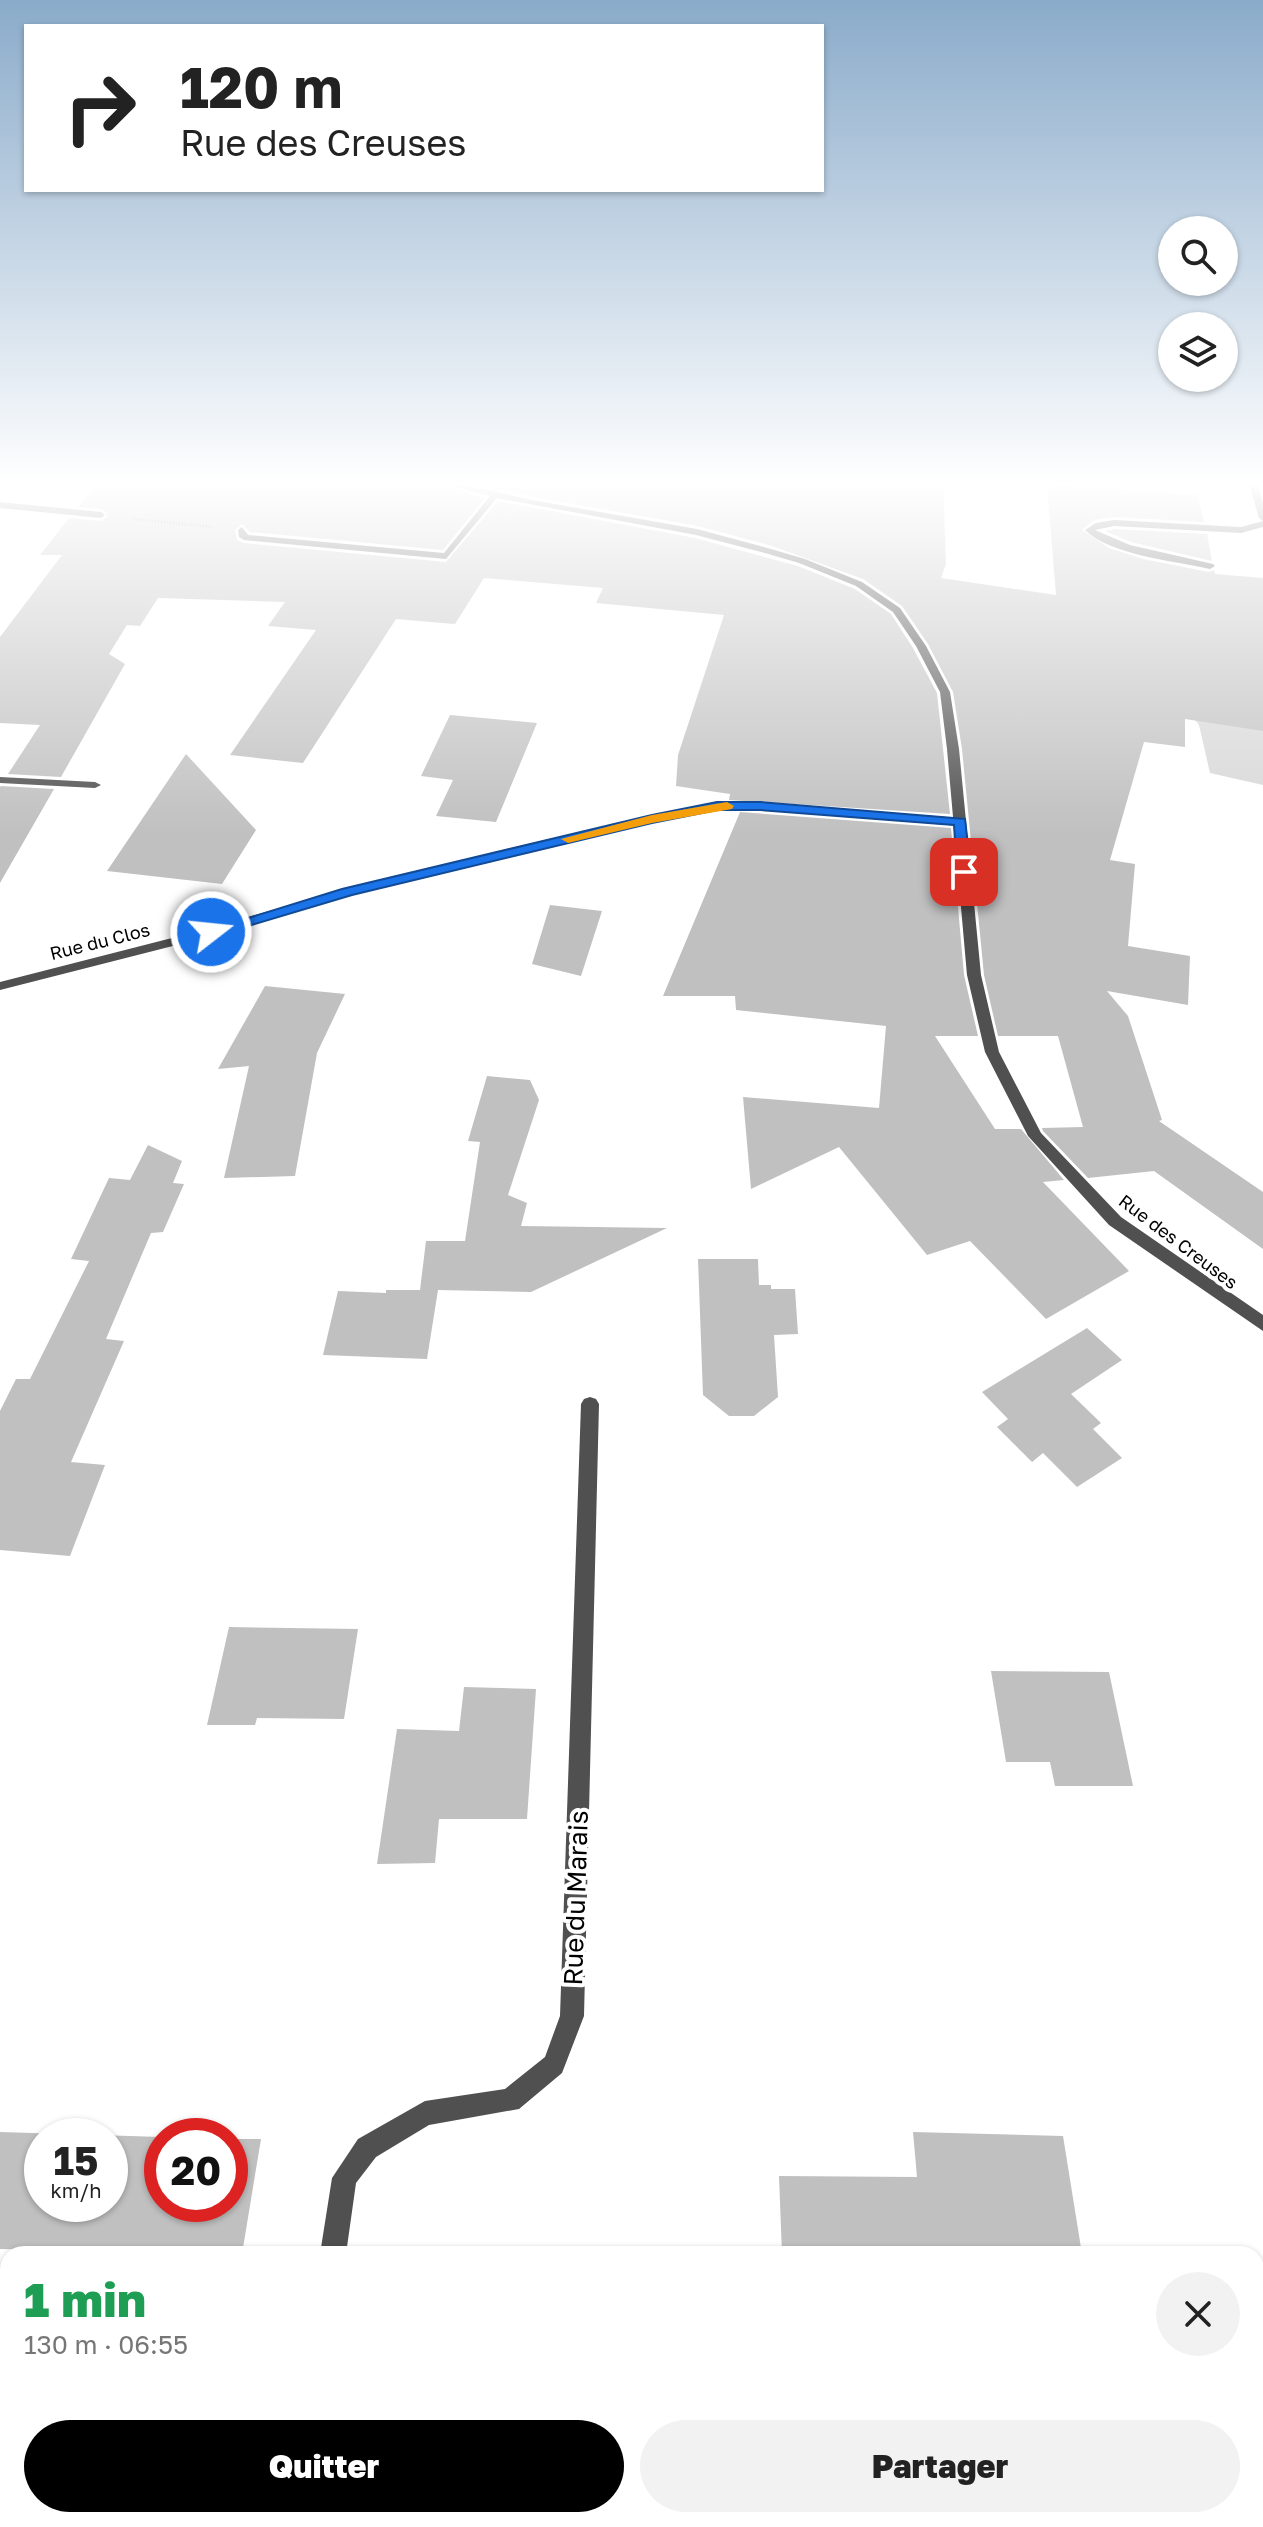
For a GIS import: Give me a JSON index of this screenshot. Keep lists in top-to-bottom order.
{
  "streets": {
    "street": ["Rue du Clos", "Rue des Creuses", "Rue du Marais"]
  },
  "crossings": [
    ["Rue du Clos", "Rue des Creuses"]
  ],
  "page": {
    "turn": ["120 m", "Rue des Creuses"],
    "speed": "15 km/h",
    "limit": "20",
    "heading": ["1 min", "130 m · 06:55"],
    "buttons": ["Quitter", "Partager"]
  }
}
